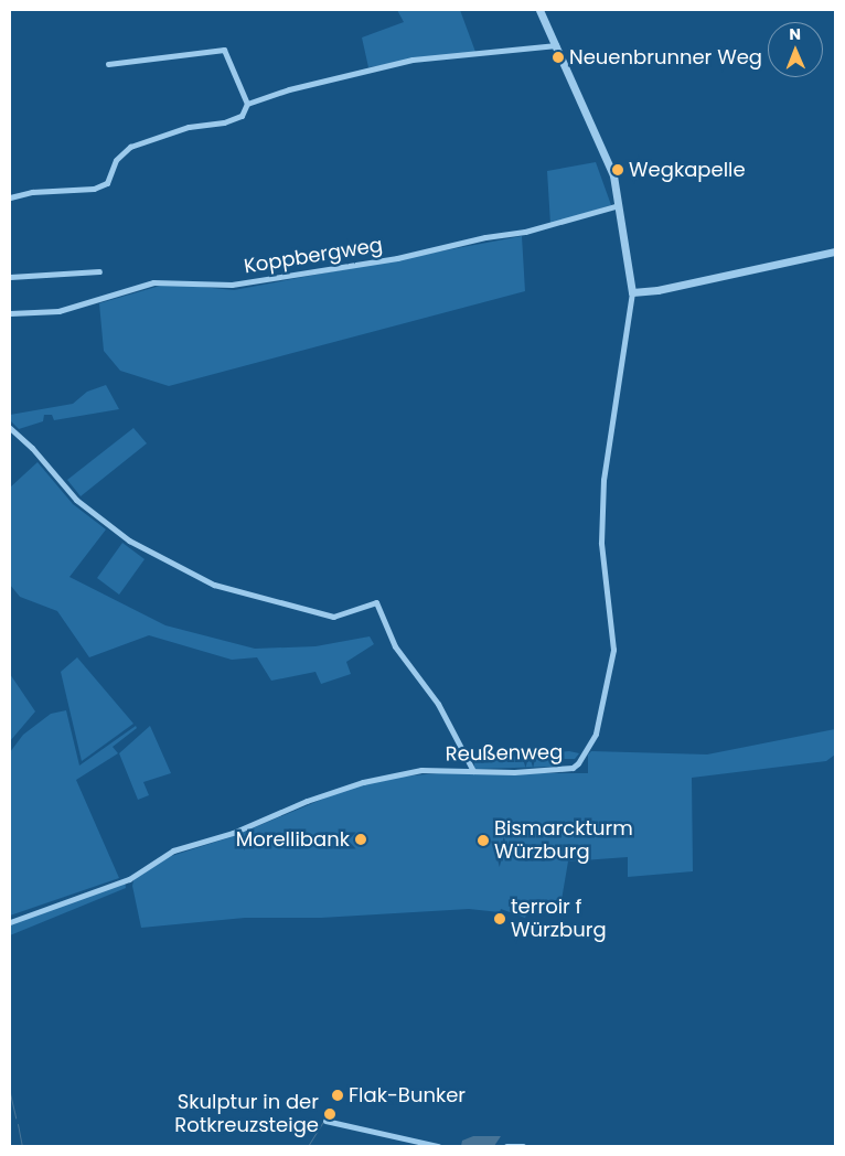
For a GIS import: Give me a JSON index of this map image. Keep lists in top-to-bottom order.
{
  "streets": {
    "street": ["Koppbergweg", "Reußenweg"]
  },
  "places": [
    "Neuenbrunner Weg",
    "Wegkapelle",
    "Morellibank",
    "Bismarckturm Würzburg",
    "terroir f Würzburg",
    "Flak-Bunker",
    "Skulptur in der Rotkreuzsteige"
  ],
  "north": "top"
}
